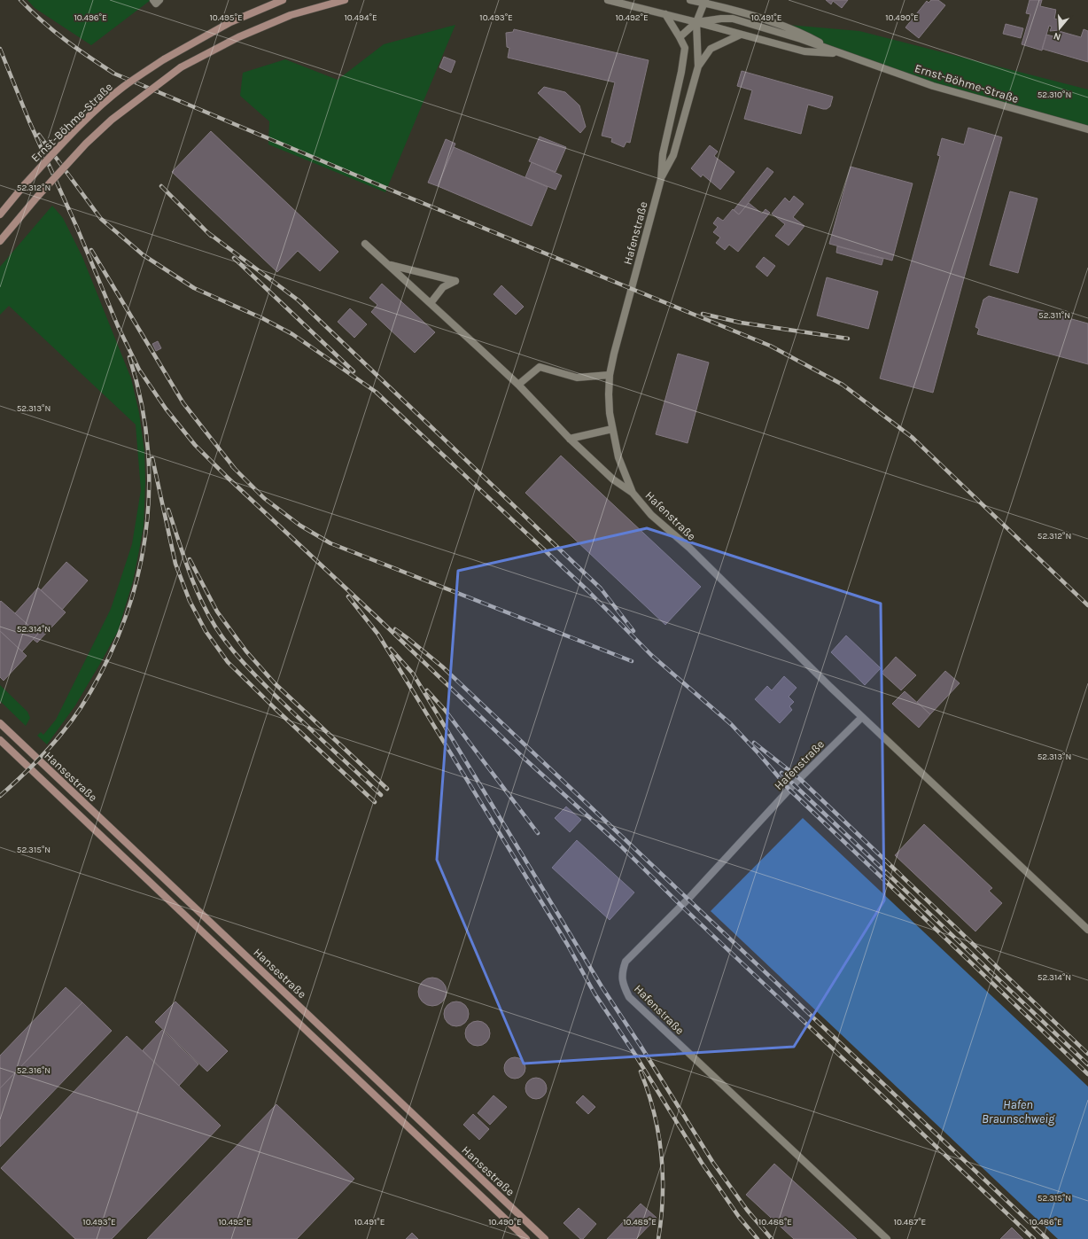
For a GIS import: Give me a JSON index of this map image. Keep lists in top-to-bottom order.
{
  "streets": {
    "main road": ["Ernst-Böhme-Straße", "Hansestraße"],
    "street": ["Hafenstraße"]
  },
  "crossings": [
    ["Ernst-Böhme-Straße", "Hafenstraße"]
  ],
  "water": ["Hafen Braunschweig"],
  "north": "bottom",
  "coordinates": [
    "10.496°E",
    "10.495°E",
    "10.494°E",
    "10.493°E",
    "10.492°E",
    "10.491°E",
    "10.490°E",
    "52.310°N",
    "52.312°N",
    "52.311°N",
    "52.313°N",
    "52.314°N",
    "52.315°N",
    "52.316°N",
    "10.489°E",
    "10.488°E",
    "10.487°E",
    "10.486°E"
  ]
}
